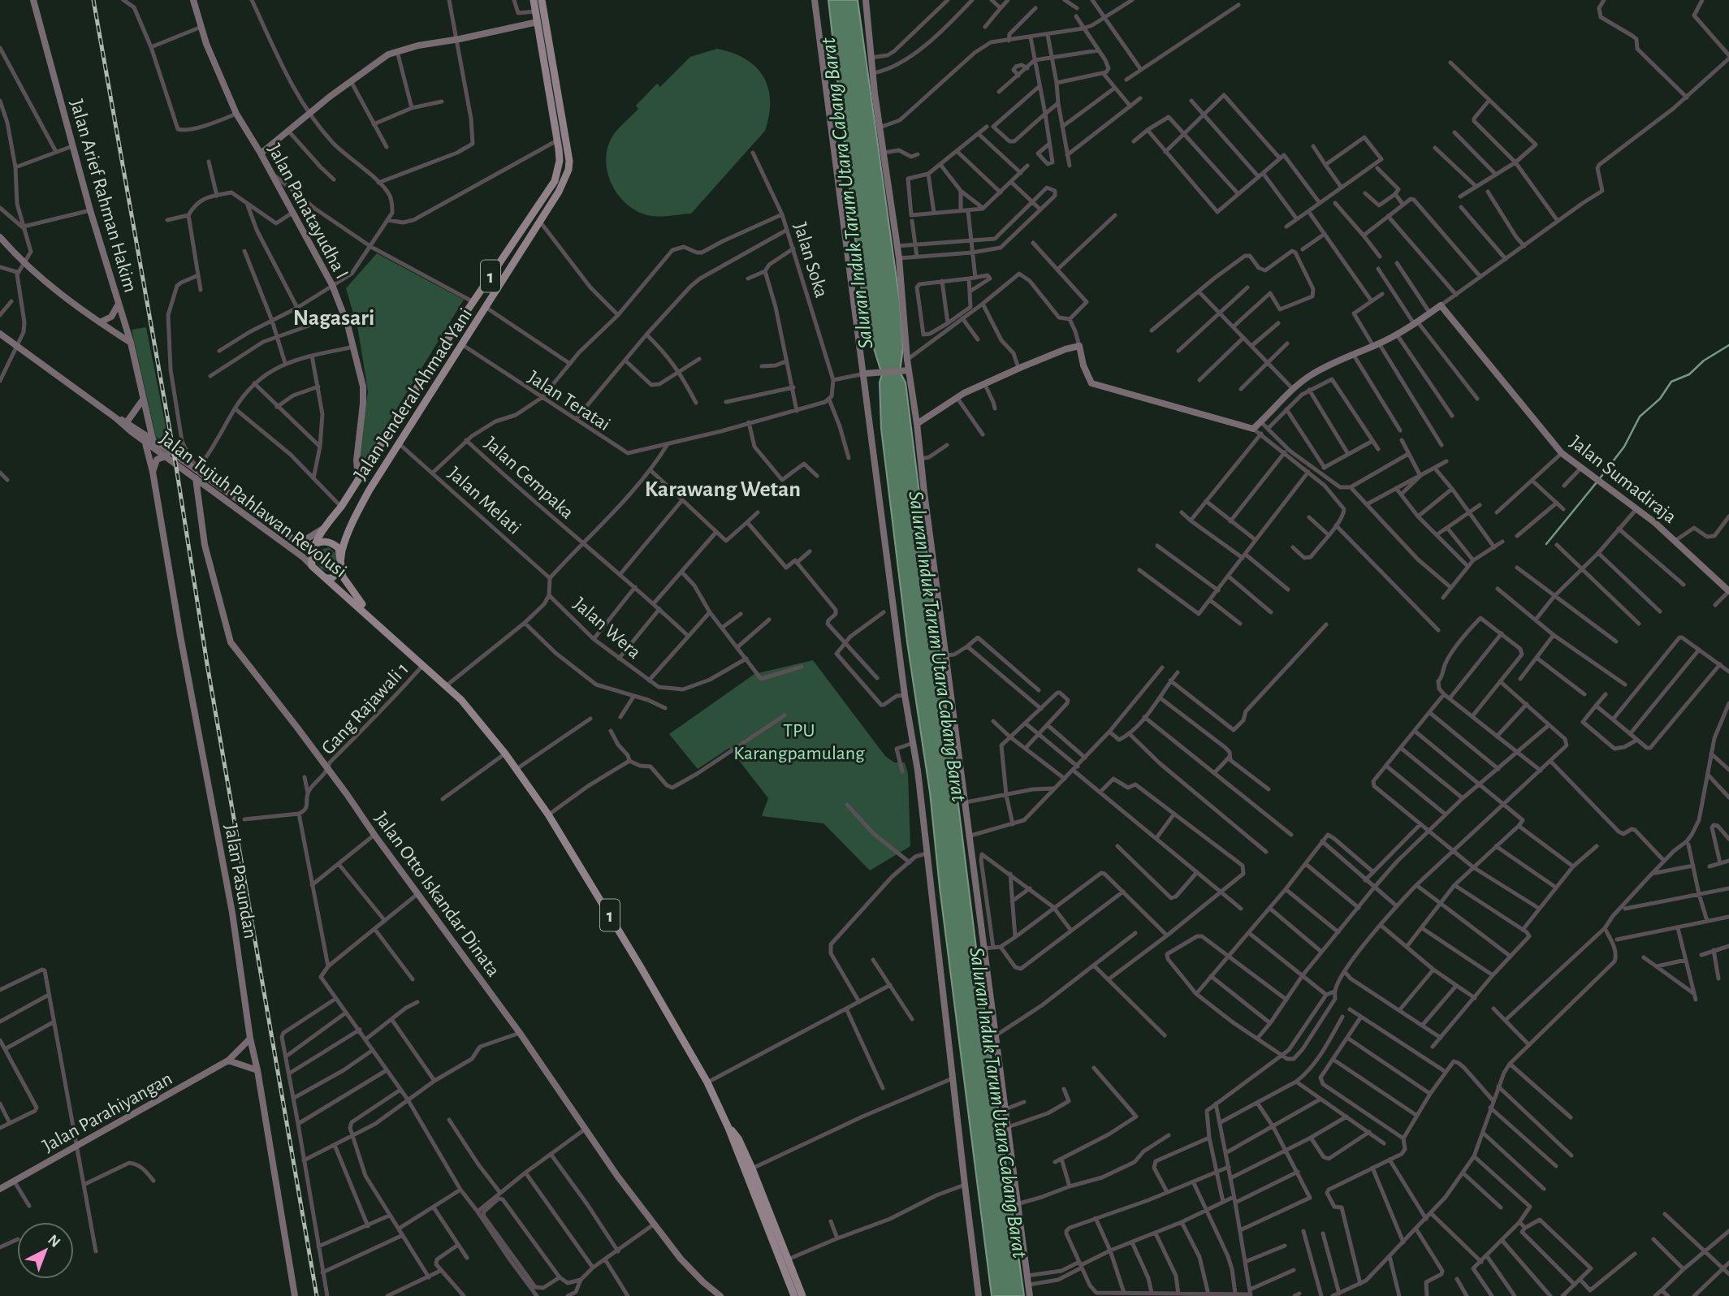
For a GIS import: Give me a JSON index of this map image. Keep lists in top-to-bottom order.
{
  "streets": {
    "main road": ["1", "Jalan Jenderal Ahmad Yani", "Jalan Tujuh Pahlawan Revolusi"],
    "street": [
      "Jalan Arief Rahman Hakim",
      "Jalan Panatayudha I",
      "Jalan Soka",
      "Jalan Teratai",
      "Jalan Cempaka",
      "Jalan Sumadiraja",
      "Jalan Melati",
      "Jalan Wera",
      "Gang Rajawali 1",
      "Jalan Pasundan",
      "Jalan Otto Iskandar Dinata",
      "Jalan Parahiyangan"
    ]
  },
  "crossings": [
    ["Jalan Arief Rahman Hakim", "Jalan Tujuh Pahlawan Revolusi"],
    ["Jalan Panatayudha I", "Jalan Jenderal Ahmad Yani"],
    ["Jalan Jenderal Ahmad Yani", "Jalan Teratai"],
    ["Jalan Jenderal Ahmad Yani", "Jalan Melati"],
    ["Jalan Jenderal Ahmad Yani", "Jalan Tujuh Pahlawan Revolusi"],
    ["Jalan Cempaka", "Jalan Melati"],
    ["Jalan Tujuh Pahlawan Revolusi", "Gang Rajawali 1"],
    ["Jalan Tujuh Pahlawan Revolusi", "Jalan Pasundan"],
    ["Jalan Tujuh Pahlawan Revolusi", "Jalan Otto Iskandar Dinata"],
    ["Gang Rajawali 1", "Jalan Otto Iskandar Dinata"],
    ["Jalan Pasundan", "Jalan Parahiyangan"]
  ],
  "districts": ["Nagasari", "Karawang Wetan"],
  "water": ["Saluran Induk Tarum Utara Cabang Barat"],
  "parks": ["TPU Karangpamulang"],
  "north": "top right"
}
